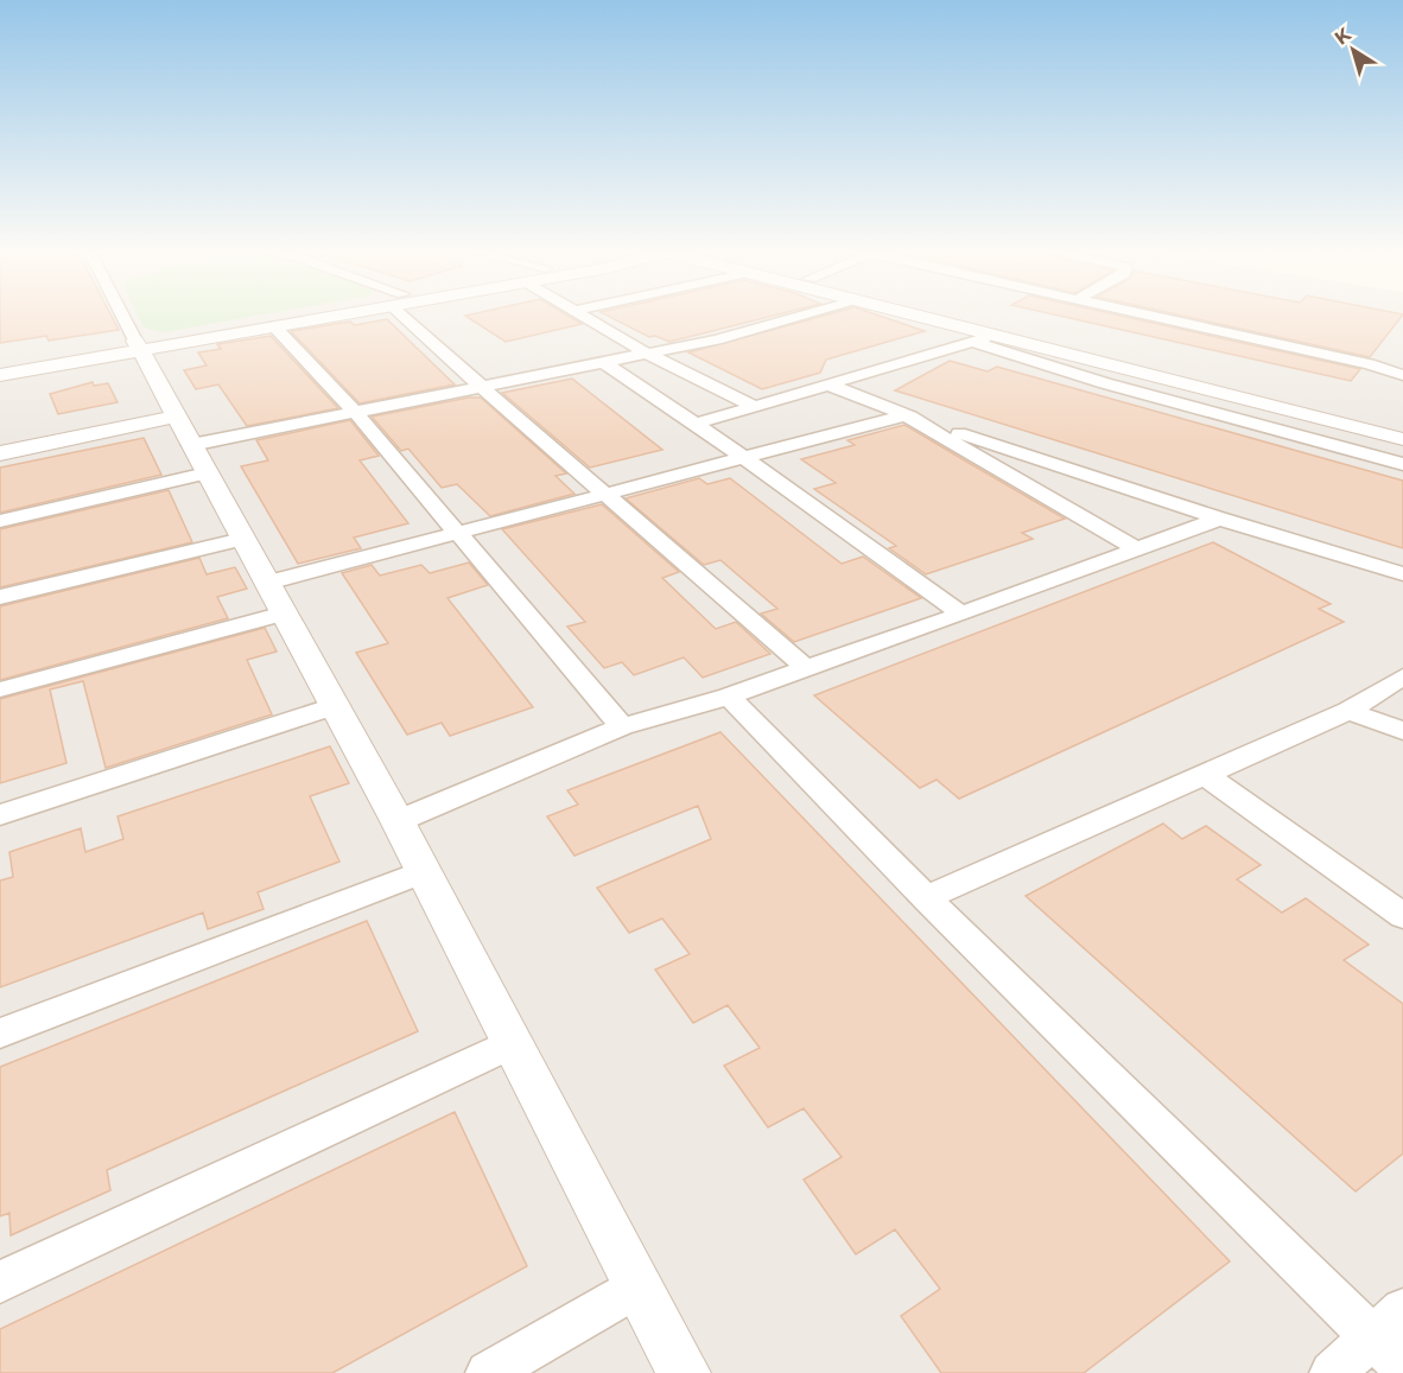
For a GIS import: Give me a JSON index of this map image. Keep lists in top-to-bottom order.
{
  "north": "top left"
}
